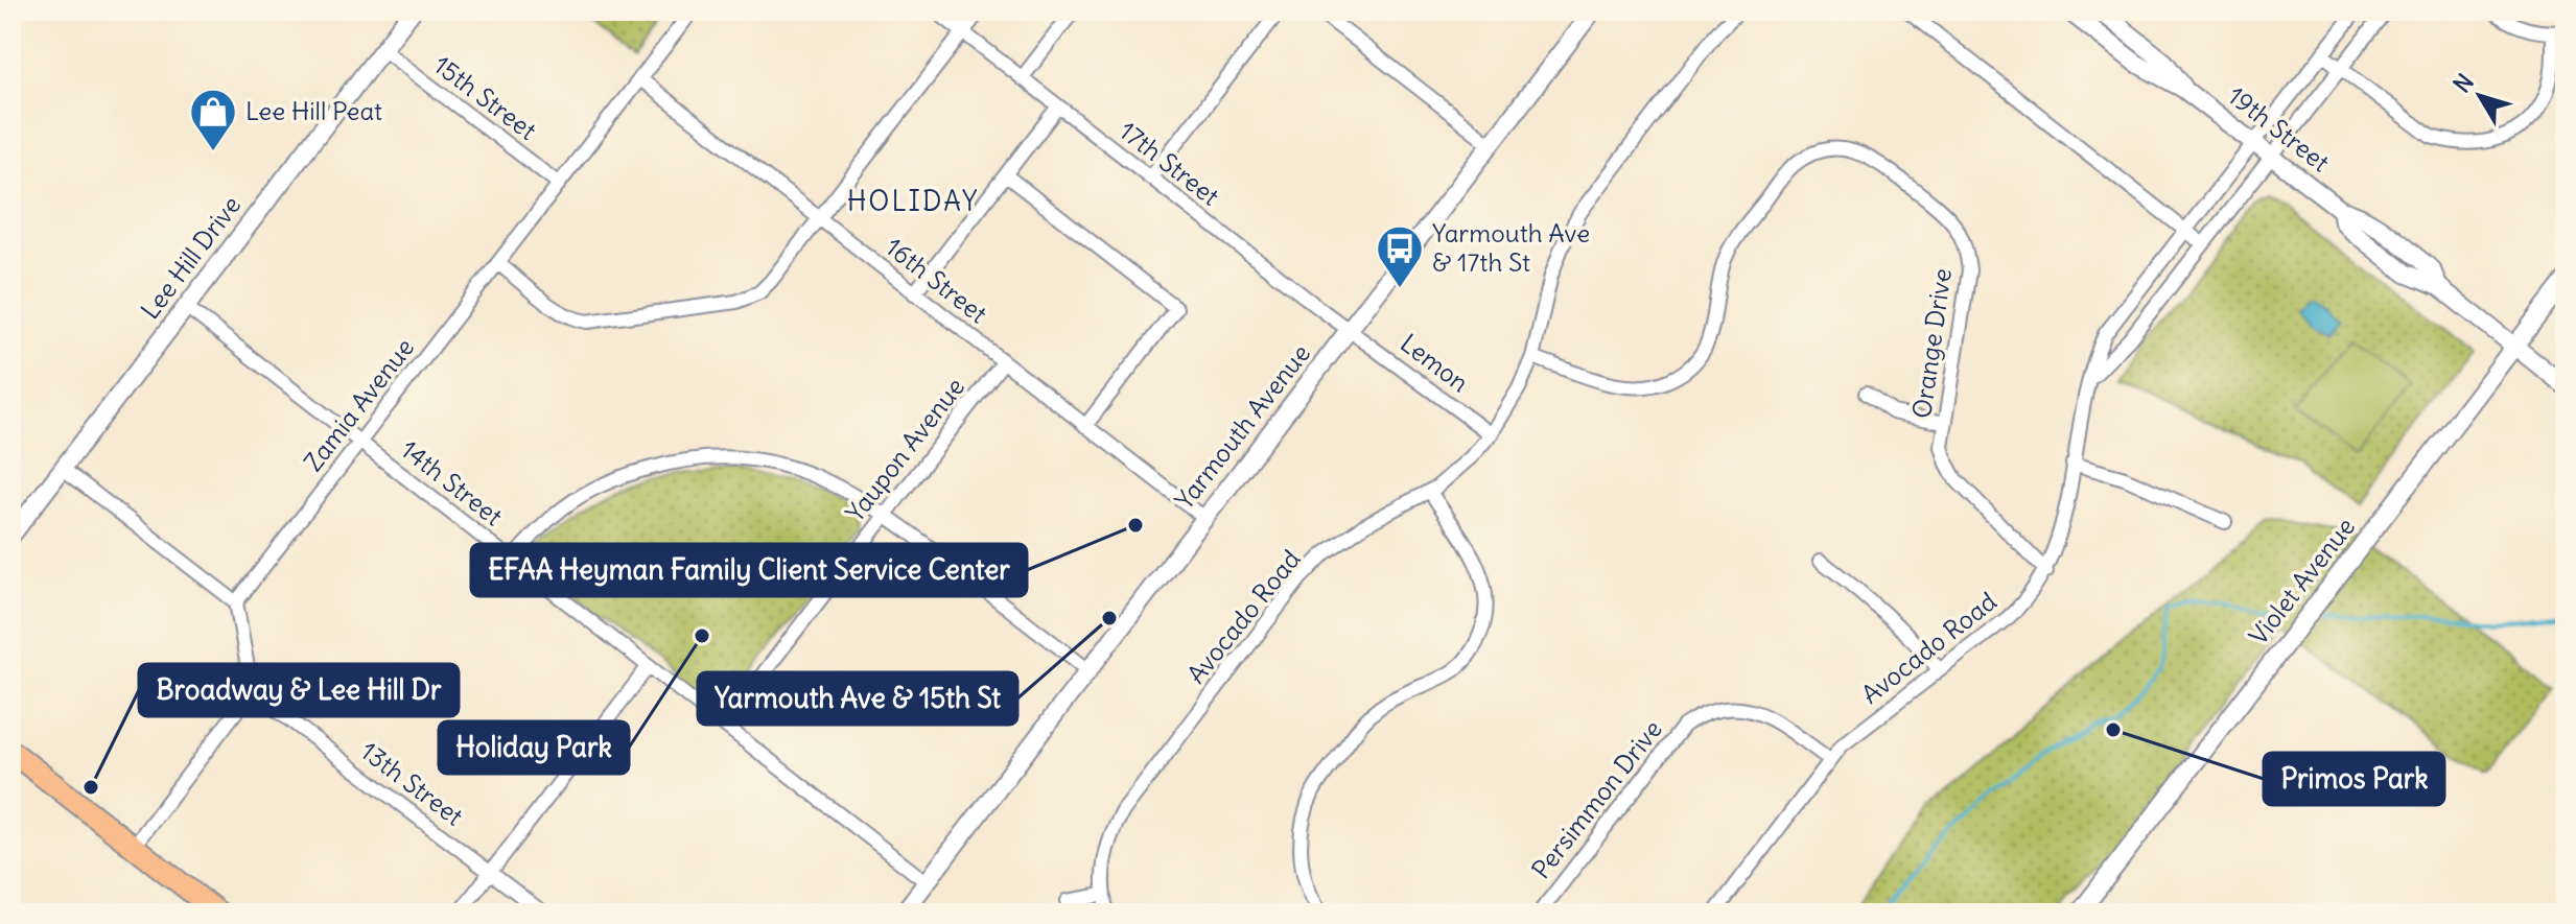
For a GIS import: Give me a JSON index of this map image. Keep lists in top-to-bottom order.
{
  "streets": {
    "street": [
      "15th Street",
      "19th Street",
      "17th Street",
      "Lee Hill Drive",
      "16th Street",
      "Orange Drive",
      "Lemon",
      "Zamia Avenue",
      "Yarmouth Avenue",
      "Yaupon Avenue",
      "14th Street",
      "Violet Avenue",
      "Avocado Road",
      "13th Street",
      "Persimmon Drive"
    ]
  },
  "crossings": [
    ["15th Street", "Lee Hill Drive"],
    ["15th Street", "Zamia Avenue"],
    ["19th Street", "Violet Avenue"],
    ["19th Street", "Avocado Road"],
    ["17th Street", "Lemon"],
    ["17th Street", "Yarmouth Avenue"],
    ["Lee Hill Drive", "14th Street"],
    ["16th Street", "Zamia Avenue"],
    ["16th Street", "Yarmouth Avenue"],
    ["16th Street", "Yaupon Avenue"],
    ["Orange Drive", "Avocado Road"],
    ["Lemon", "Yarmouth Avenue"],
    ["Lemon", "Avocado Road"],
    ["Zamia Avenue", "14th Street"],
    ["Yarmouth Avenue", "14th Street"],
    ["Yaupon Avenue", "14th Street"],
    ["Avocado Road", "Persimmon Drive"]
  ],
  "districts": ["HOLIDAY"],
  "places": {
    "shop": ["Lee Hill Peat"],
    "bus stop": ["Yarmouth Ave & 17th St"],
    "other": [
      "EFAA Heyman Family Client Service Center",
      "Yarmouth Ave & 15th St",
      "Holiday Park",
      "Primos Park",
      "Broadway & Lee Hill Dr"
    ]
  },
  "north": "top left"
}
